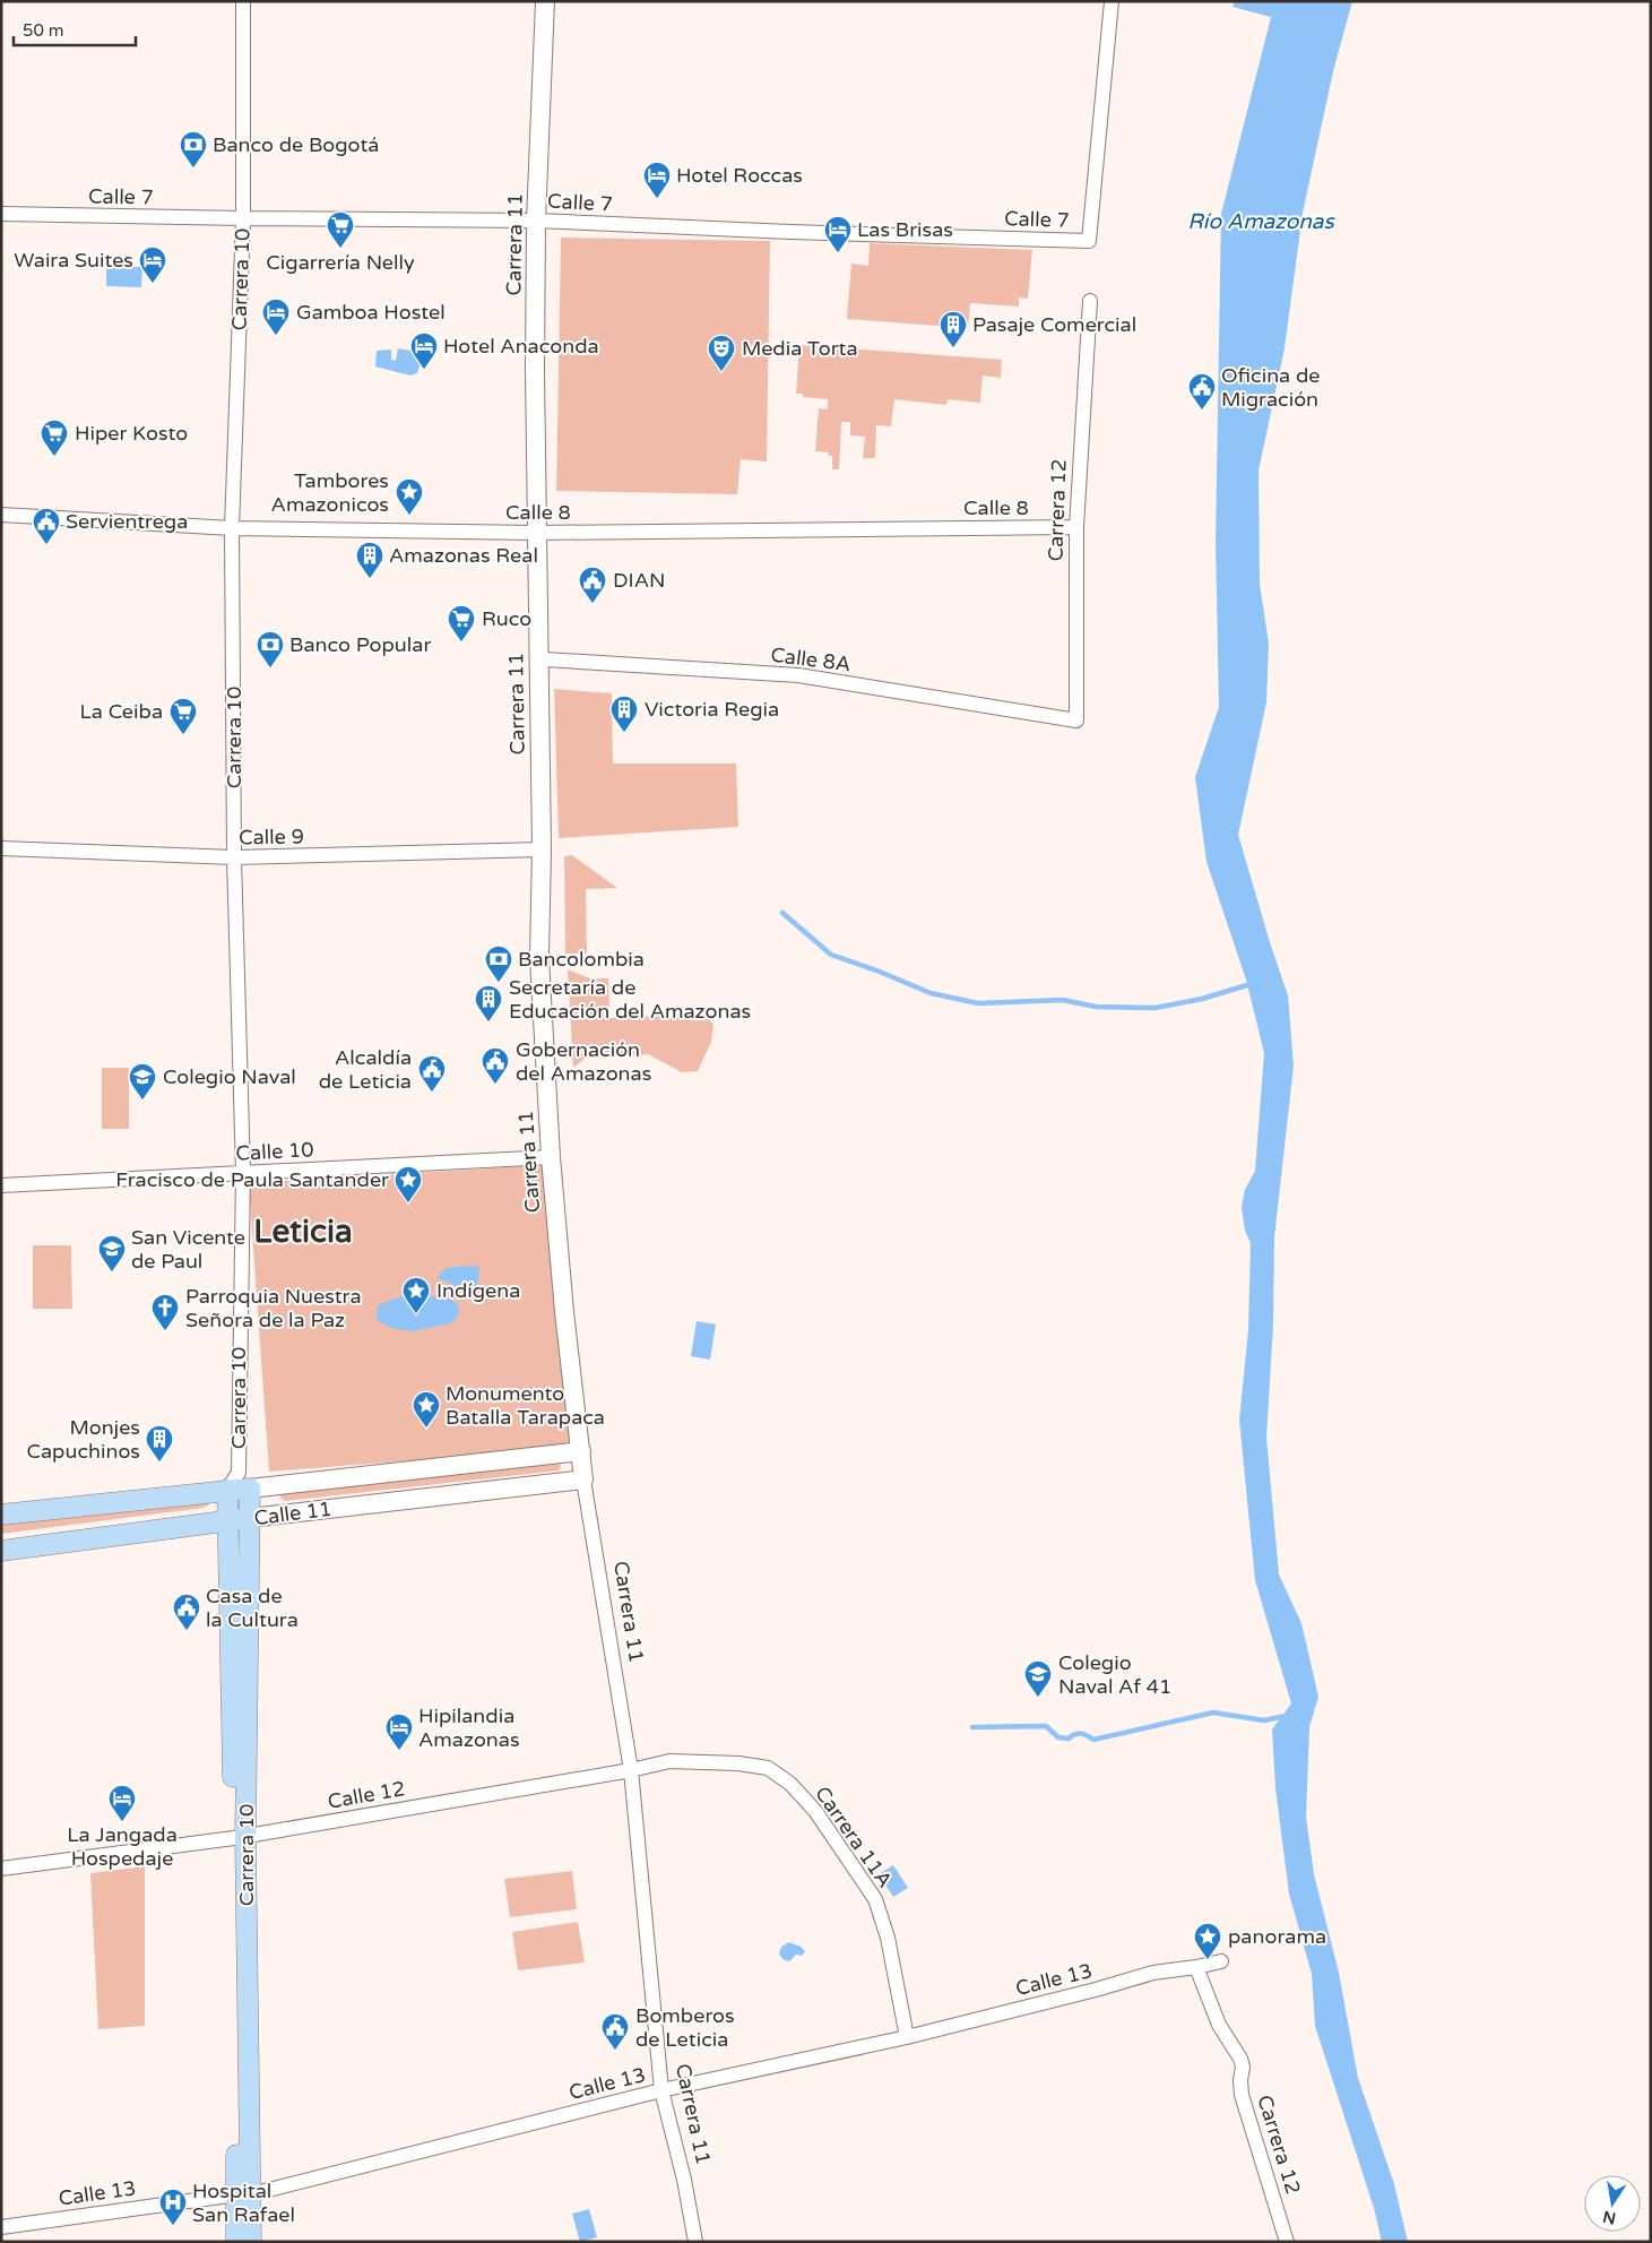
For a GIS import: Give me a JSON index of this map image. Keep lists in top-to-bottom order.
{
  "streets": {
    "main road": ["Carrera 10", "Calle 11"],
    "street": [
      "Calle 7",
      "Carrera 11",
      "Calle 8",
      "Carrera 12",
      "Calle 8A",
      "Calle 9",
      "Calle 10",
      "Calle 12",
      "Carrera 11A",
      "Calle 13"
    ]
  },
  "crossings": [
    ["Calle 7", "Carrera 11"],
    ["Calle 7", "Carrera 10"],
    ["Carrera 11", "Calle 8"],
    ["Carrera 11", "Calle 8A"],
    ["Carrera 11", "Calle 9"],
    ["Carrera 11", "Calle 10"],
    ["Carrera 11", "Calle 11"],
    ["Carrera 11", "Calle 12"],
    ["Carrera 11", "Calle 13"],
    ["Carrera 10", "Calle 8"],
    ["Carrera 10", "Calle 9"],
    ["Carrera 10", "Calle 10"],
    ["Carrera 10", "Calle 11"],
    ["Carrera 10", "Calle 12"],
    ["Carrera 10", "Calle 13"],
    ["Calle 8", "Carrera 12"],
    ["Carrera 12", "Calle 8A"],
    ["Carrera 12", "Calle 13"],
    ["Calle 12", "Carrera 11A"],
    ["Carrera 11A", "Calle 13"]
  ],
  "districts": ["Leticia"],
  "water": ["Río Amazonas"],
  "places": {
    "bank": ["Banco de Bogotá", "Banco Popular", "Bancolombia"],
    "hotel": [
      "Hotel Roccas",
      "Las Brisas",
      "Waira Suites",
      "Gamboa Hostel",
      "Hotel Anaconda",
      "Hipilandia Amazonas",
      "La Jangada Hospedaje"
    ],
    "supermarket": [
      "Cigarrería Nelly",
      "Hiper Kosto",
      "Ruco",
      "La Ceiba"
    ],
    "building": [
      "Pasaje Comercial",
      "Amazonas Real",
      "Victoria Regia",
      "Secretaría de Educación del Amazonas",
      "Monjes Capuchinos"
    ],
    "theatre": ["Media Torta"],
    "public building": [
      "Oficina de Migración",
      "Servientrega",
      "DIAN",
      "Gobernación del Amazonas",
      "Alcaldía de Leticia",
      "Casa de la Cultura",
      "Bomberos de Leticia"
    ],
    "place": [
      "Tambores Amazonicos",
      "Fracisco de Paula Santander",
      "Indígena",
      "Monumento Batalla Tarapaca",
      "panorama"
    ],
    "school or university": ["Colegio Naval", "San Vicente de Paul", "Colegio Naval Af 41"],
    "church": ["Parroquia Nuestra Señora de la Paz"],
    "hospital": ["Hospital San Rafael"]
  },
  "scale_bar": "50 m",
  "north": "bottom"
}
